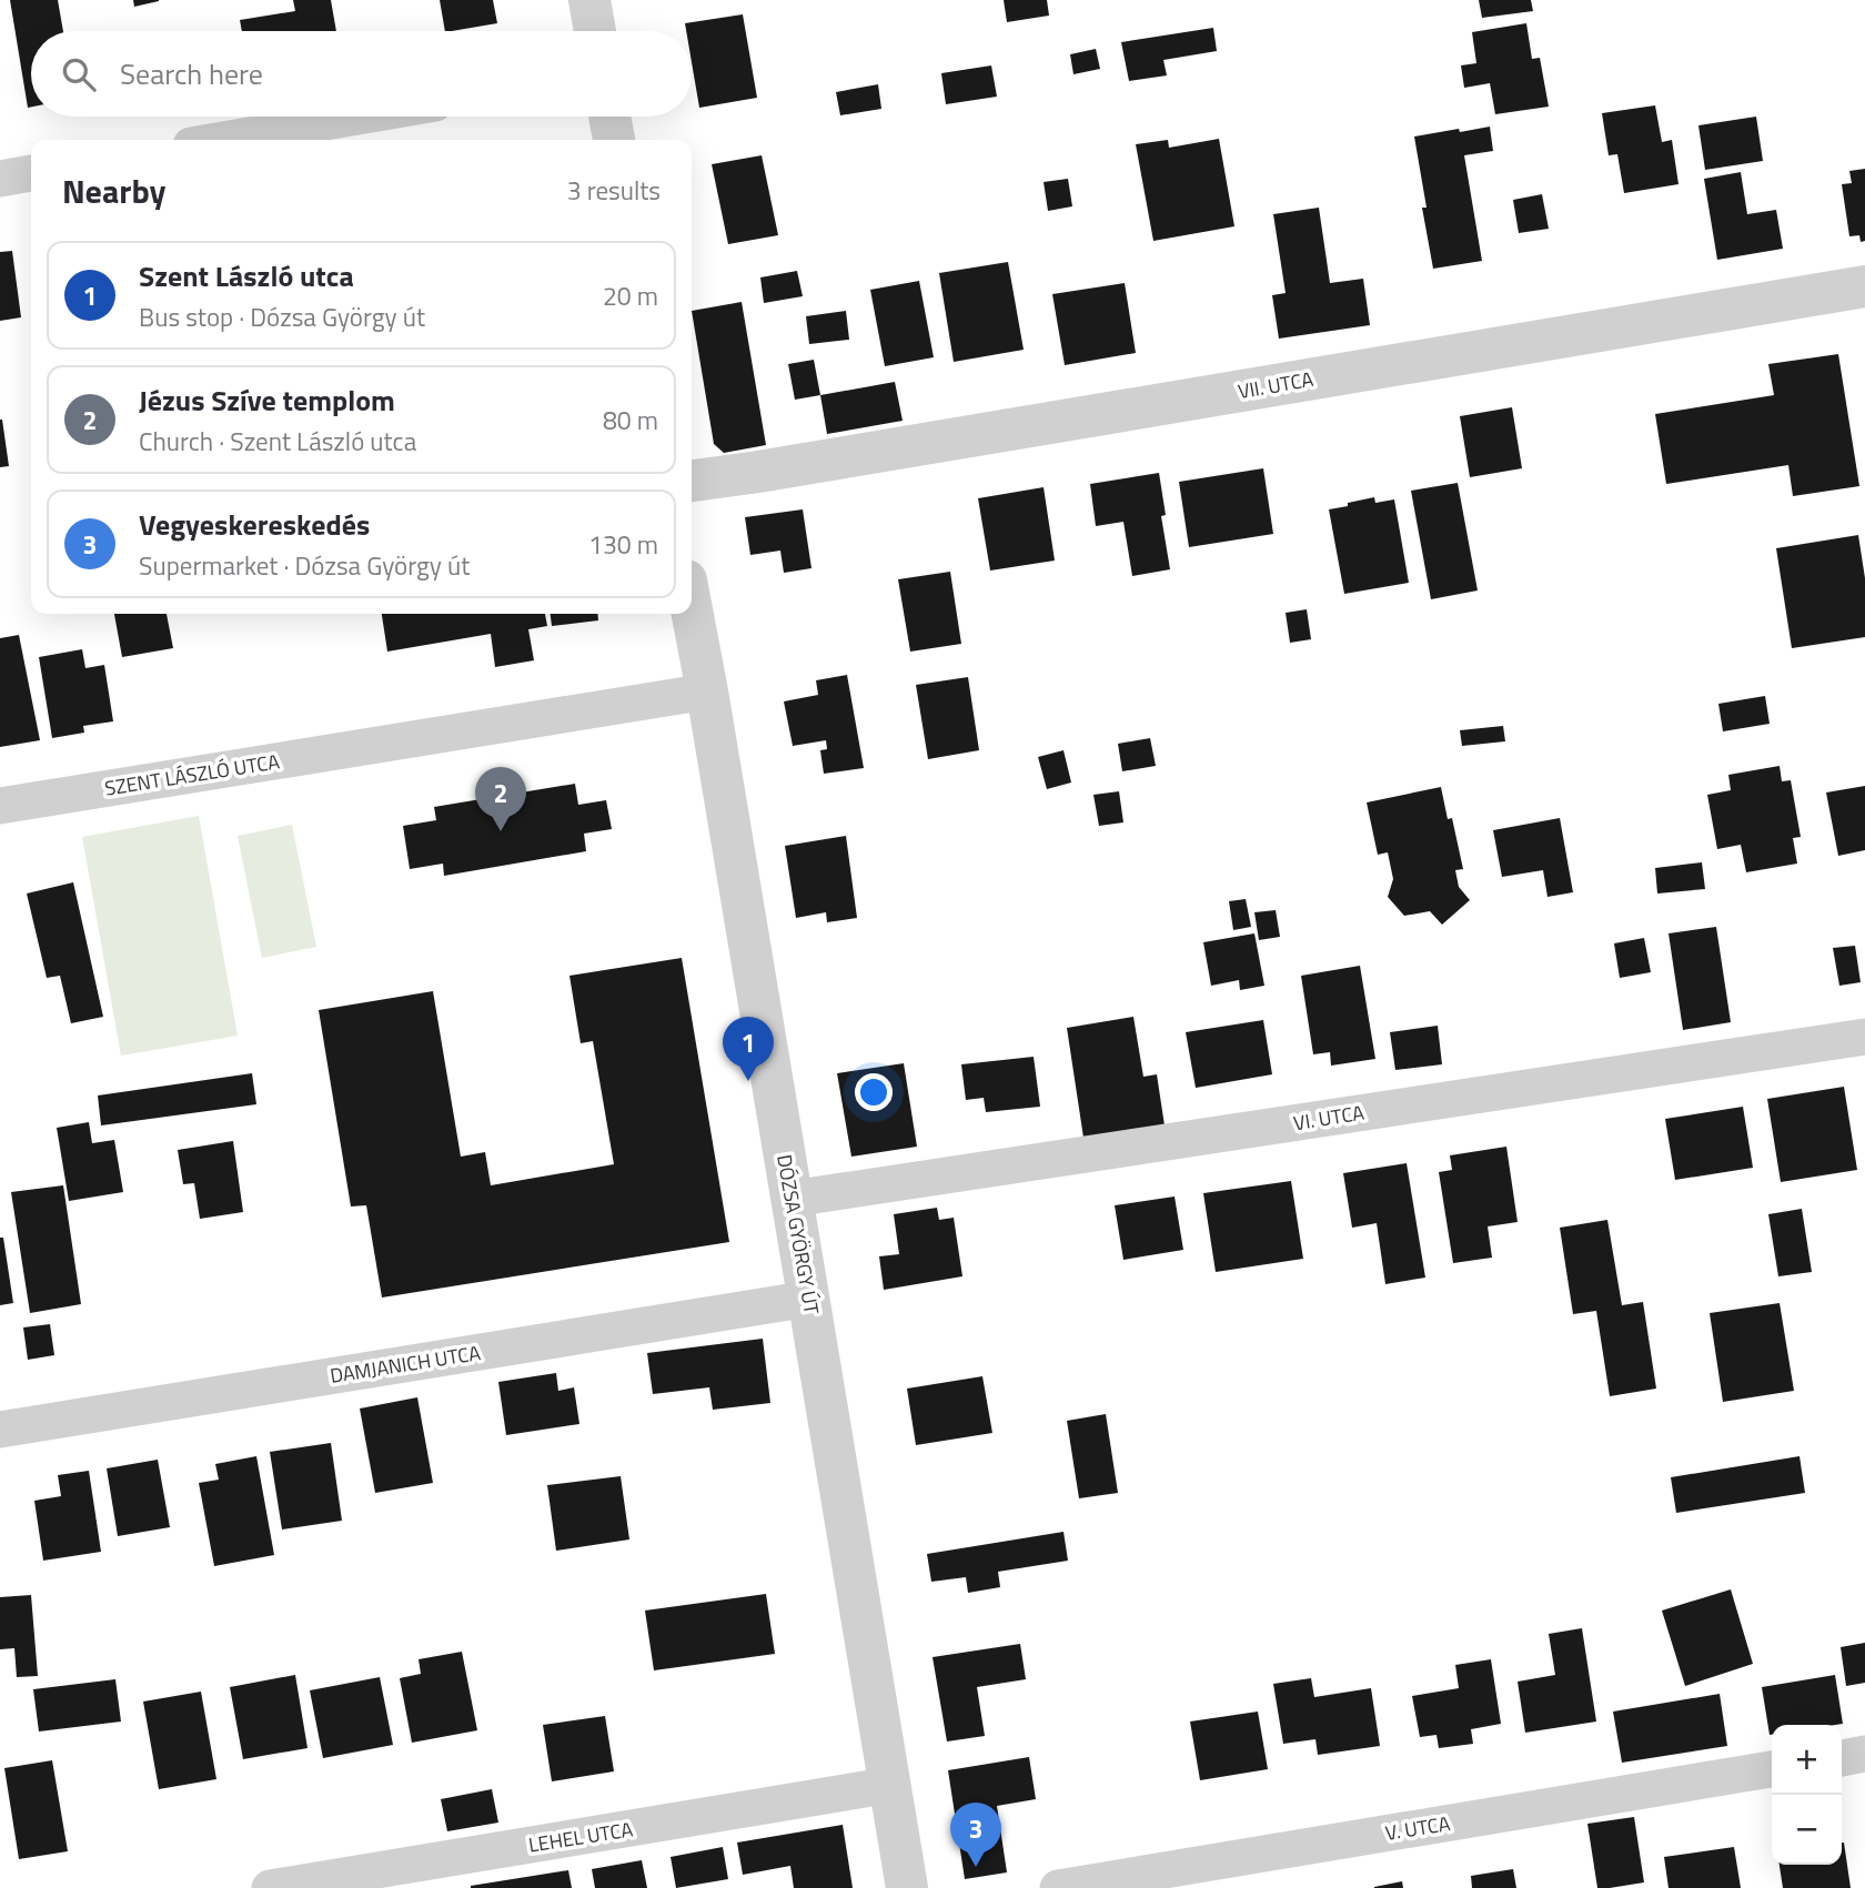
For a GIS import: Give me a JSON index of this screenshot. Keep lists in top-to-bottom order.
{
  "streets": {
    "street": [
      "VII. UTCA",
      "SZENT LÁSZLÓ UTCA",
      "VI. UTCA",
      "DÓZSA GYÖRGY ÚT",
      "DAMJANICH UTCA",
      "V. UTCA",
      "LEHEL UTCA"
    ]
  },
  "crossings": [
    ["SZENT LÁSZLÓ UTCA", "DÓZSA GYÖRGY ÚT"],
    ["VI. UTCA", "DÓZSA GYÖRGY ÚT"],
    ["DÓZSA GYÖRGY ÚT", "DAMJANICH UTCA"],
    ["DÓZSA GYÖRGY ÚT", "LEHEL UTCA"]
  ],
  "page": {
    "search": "Search here",
    "heading": ["Nearby", "3 results"],
    "list": [
      {
        "mark": "1",
        "name": "Szent László utca",
        "note": "Bus stop · Dózsa György út",
        "value": "20 m"
      },
      {
        "mark": "2",
        "name": "Jézus Szíve templom",
        "note": "Church · Szent László utca",
        "value": "80 m"
      },
      {
        "mark": "3",
        "name": "Vegyeskereskedés",
        "note": "Supermarket · Dózsa György út",
        "value": "130 m"
      }
    ],
    "pins": ["2", "1", "3"],
    "map_buttons": ["+", "−"]
  }
}
